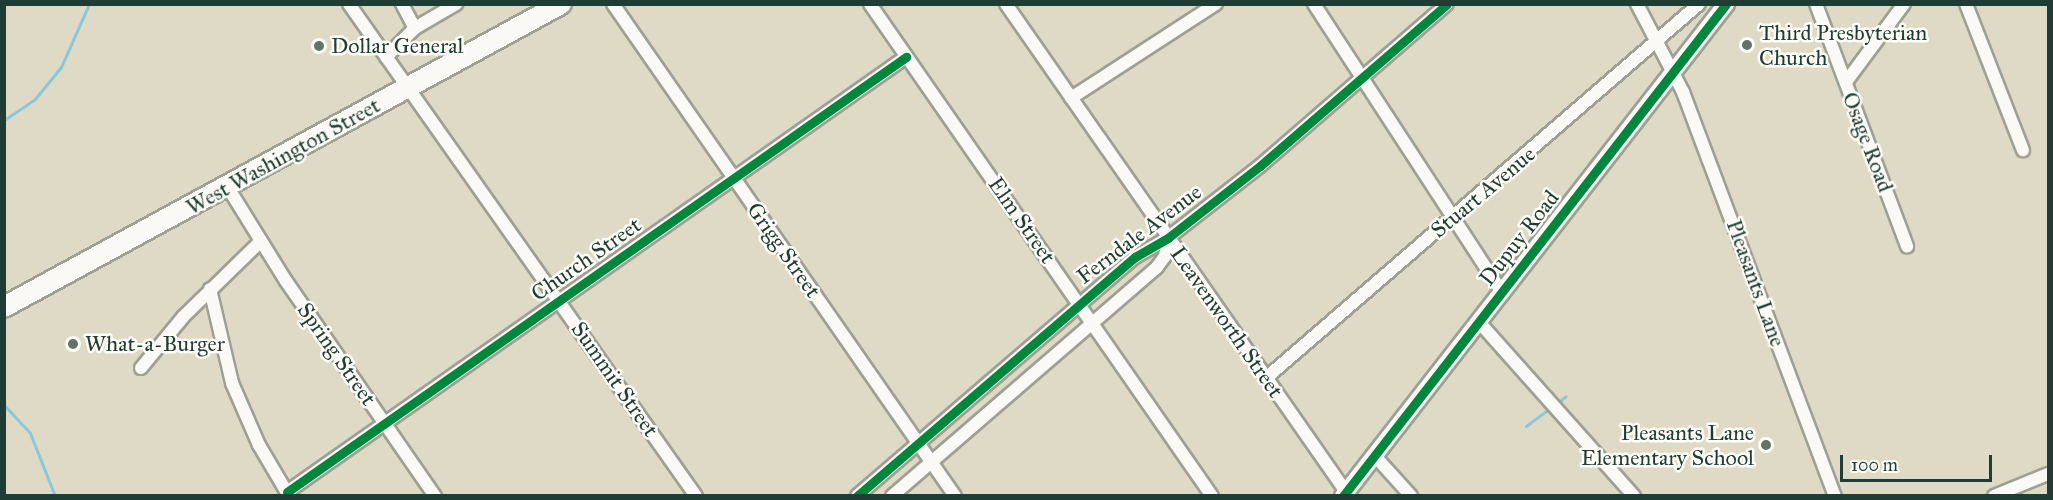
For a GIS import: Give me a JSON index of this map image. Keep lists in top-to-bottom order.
{
  "streets": {
    "main road": ["West Washington Street"],
    "street": [
      "Osage Road",
      "Stuart Avenue",
      "Elm Street",
      "Ferndale Avenue",
      "Dupuy Road",
      "Grigg Street",
      "Church Street",
      "Pleasants Lane",
      "Leavenworth Street",
      "Spring Street",
      "Summit Street"
    ]
  },
  "crossings": [
    ["West Washington Street", "Spring Street"],
    ["West Washington Street", "Summit Street"],
    ["Stuart Avenue", "Pleasants Lane"],
    ["Stuart Avenue", "Leavenworth Street"],
    ["Elm Street", "Ferndale Avenue"],
    ["Elm Street", "Church Street"],
    ["Ferndale Avenue", "Grigg Street"],
    ["Ferndale Avenue", "Leavenworth Street"],
    ["Dupuy Road", "Pleasants Lane"],
    ["Dupuy Road", "Leavenworth Street"],
    ["Grigg Street", "Church Street"],
    ["Church Street", "Spring Street"],
    ["Church Street", "Summit Street"]
  ],
  "places": [
    "Third Presbyterian Church",
    "Dollar General",
    "What-a-Burger",
    "Pleasants Lane Elementary School"
  ],
  "scale_bar": "100 m"
}
